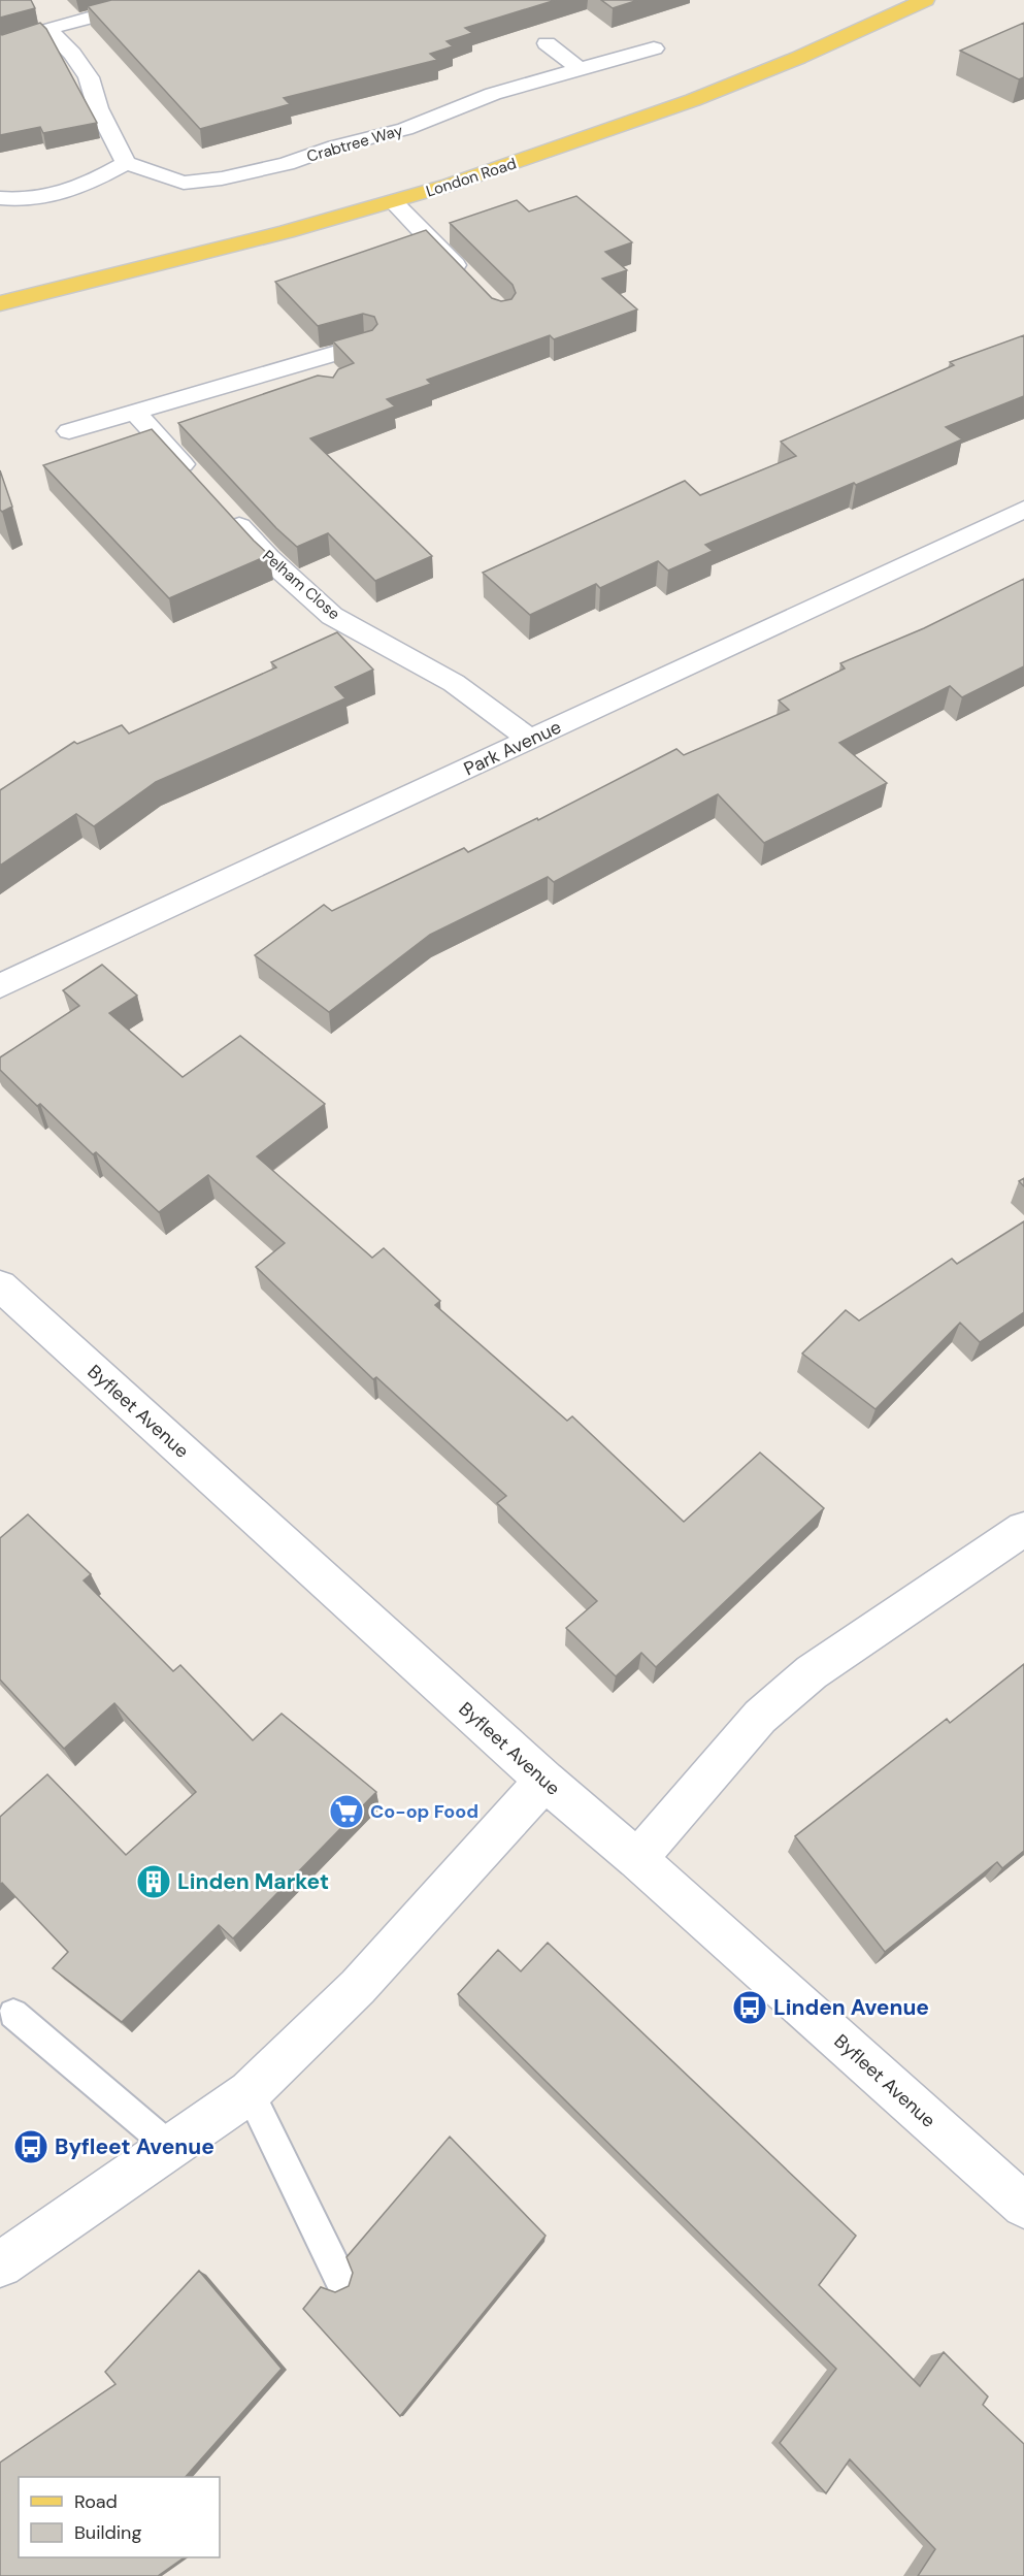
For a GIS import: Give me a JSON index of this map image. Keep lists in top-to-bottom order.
{
  "streets": {
    "main road": ["London Road"],
    "street": [
      "Crabtree Way",
      "Pelham Close",
      "Park Avenue",
      "Byfleet Avenue"
    ]
  },
  "crossings": [
    ["Pelham Close", "Park Avenue"]
  ],
  "places": {
    "supermarket": ["Co-op Food"],
    "building": ["Linden Market"],
    "bus stop": ["Linden Avenue", "Byfleet Avenue"]
  },
  "legend": ["Road", "Building"]
}
